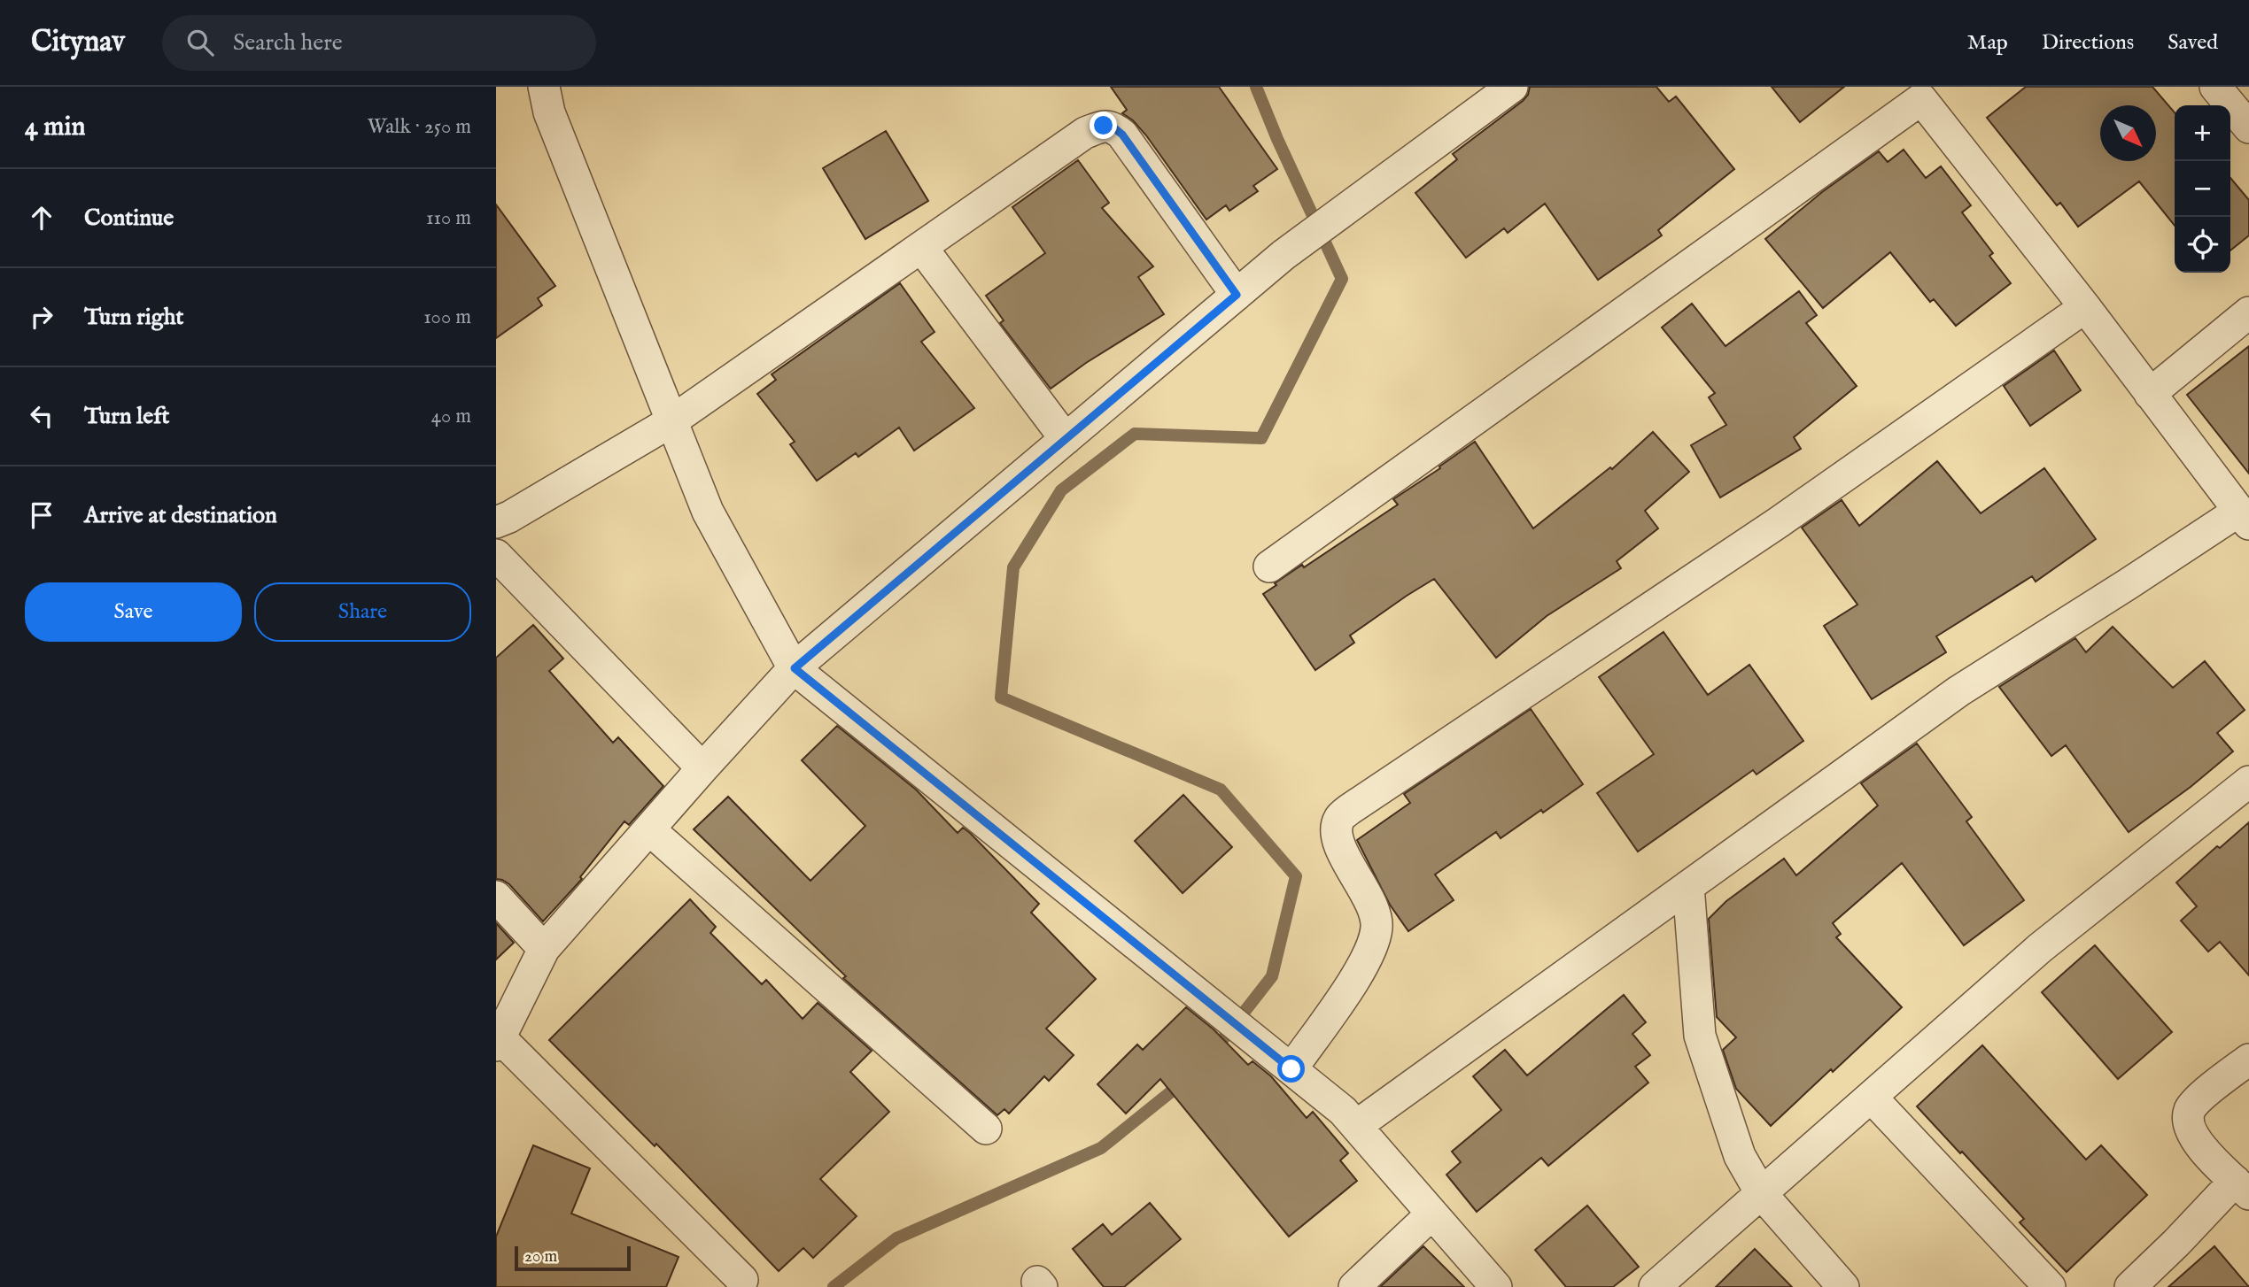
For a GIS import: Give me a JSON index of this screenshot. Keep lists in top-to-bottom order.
{
  "scale_bar": "20 m",
  "north": "bottom right",
  "page": {
    "header": "Citynav",
    "search": "Search here",
    "nav": ["Map", "Directions", "Saved"],
    "heading": ["4 min", "Walk · 250 m"],
    "map_buttons": ["+", "−"],
    "list": [
      ["Continue", "110 m"],
      ["Turn right", "100 m"],
      ["Turn left", "40 m"],
      "Arrive at destination"
    ],
    "buttons": ["Save", "Share"],
    "scale": "20 m"
  }
}
